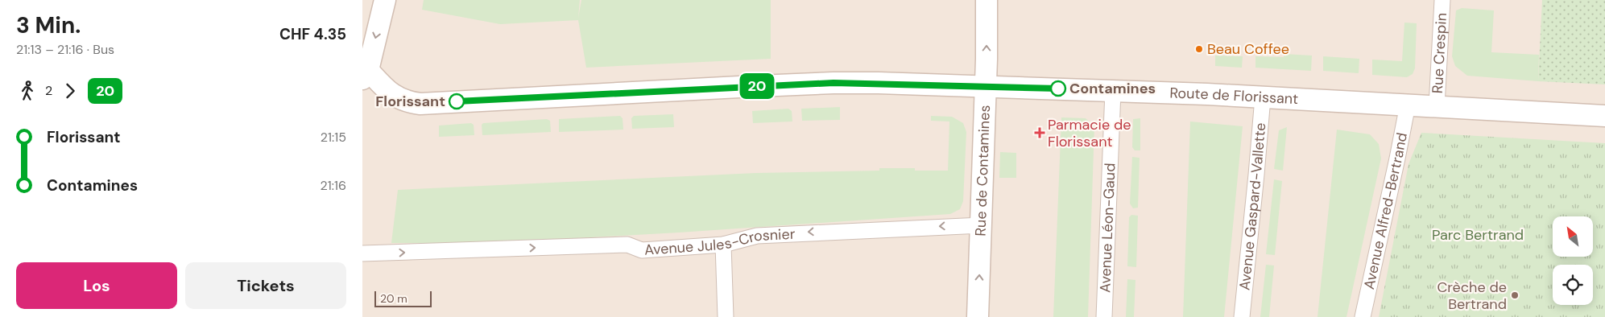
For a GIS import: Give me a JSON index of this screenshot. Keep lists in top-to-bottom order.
{
  "streets": {
    "main road": ["Route de Florissant", "Rue de Contamines"],
    "street": [
      "Rue Crespin",
      "Avenue Gaspard-Vallette",
      "Avenue Alfred-Bertrand",
      "Avenue Léon-Gaud",
      "Avenue Jules-Crosnier"
    ]
  },
  "crossings": [
    ["Rue Crespin", "Route de Florissant"],
    ["Route de Florissant", "Rue de Contamines"],
    ["Route de Florissant", "Avenue Gaspard-Vallette"],
    ["Route de Florissant", "Avenue Alfred-Bertrand"],
    ["Route de Florissant", "Avenue Léon-Gaud"],
    ["Rue de Contamines", "Avenue Jules-Crosnier"]
  ],
  "one_way": ["Rue de Contamines"],
  "parks": ["Parc Bertrand"],
  "places": {
    "other": [
      "Beau Coffee",
      "Contamines",
      "Florissant",
      "Crèche de Bertrand"
    ],
    "health": ["Parmacie de Florissant"]
  },
  "lines": ["bus line 20"],
  "scale_bar": "20 m",
  "north": "top left",
  "page": {
    "heading": ["3 Min.", "21:13 – 21:16 · Bus", "CHF 4.35"],
    "on_map": "20",
    "legs": ["2", "20"],
    "list": [
      {
        "name": "Florissant",
        "value": "21:15"
      },
      {
        "name": "Contamines",
        "value": "21:16"
      }
    ],
    "buttons": ["Los", "Tickets"],
    "scale": "20 m"
  }
}
